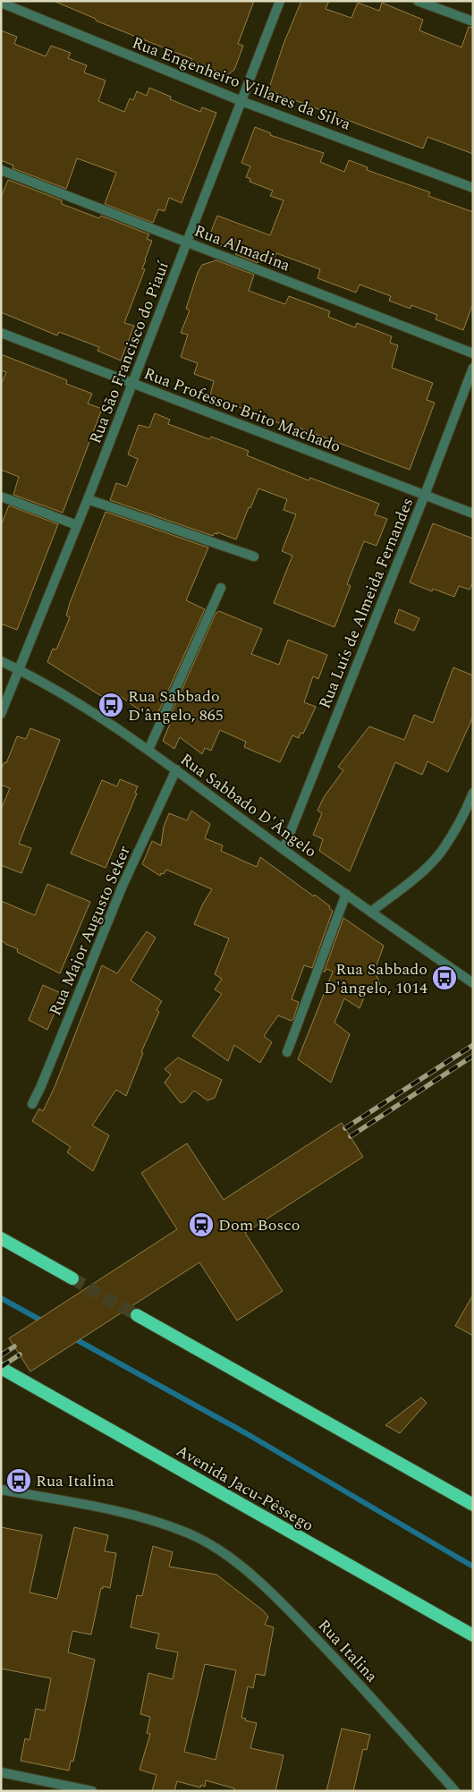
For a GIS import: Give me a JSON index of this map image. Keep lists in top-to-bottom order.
{
  "streets": {
    "highway": ["Avenida Jacu-Pêssego"],
    "street": [
      "Rua Engenheiro Villares da Silva",
      "Rua Almadina",
      "Rua São Francisco do Piauí",
      "Rua Professor Brito Machado",
      "Rua Luís de Almeida Fernandes",
      "Rua Sabbado D'Ângelo",
      "Rua Major Augusto Seker",
      "Rua Italina"
    ]
  },
  "crossings": [
    ["Rua Engenheiro Villares da Silva", "Rua São Francisco do Piauí"],
    ["Rua Almadina", "Rua São Francisco do Piauí"],
    ["Rua São Francisco do Piauí", "Rua Professor Brito Machado"],
    ["Rua São Francisco do Piauí", "Rua Sabbado D'Ângelo"],
    ["Rua Professor Brito Machado", "Rua Luís de Almeida Fernandes"],
    ["Rua Luís de Almeida Fernandes", "Rua Sabbado D'Ângelo"],
    ["Rua Sabbado D'Ângelo", "Rua Major Augusto Seker"]
  ],
  "places": {
    "bus stop": ["Rua Sabbado D'ângelo, 865", "Rua Sabbado D'ângelo, 1014", "Rua Italina"],
    "station": ["Dom Bosco"]
  }
}
